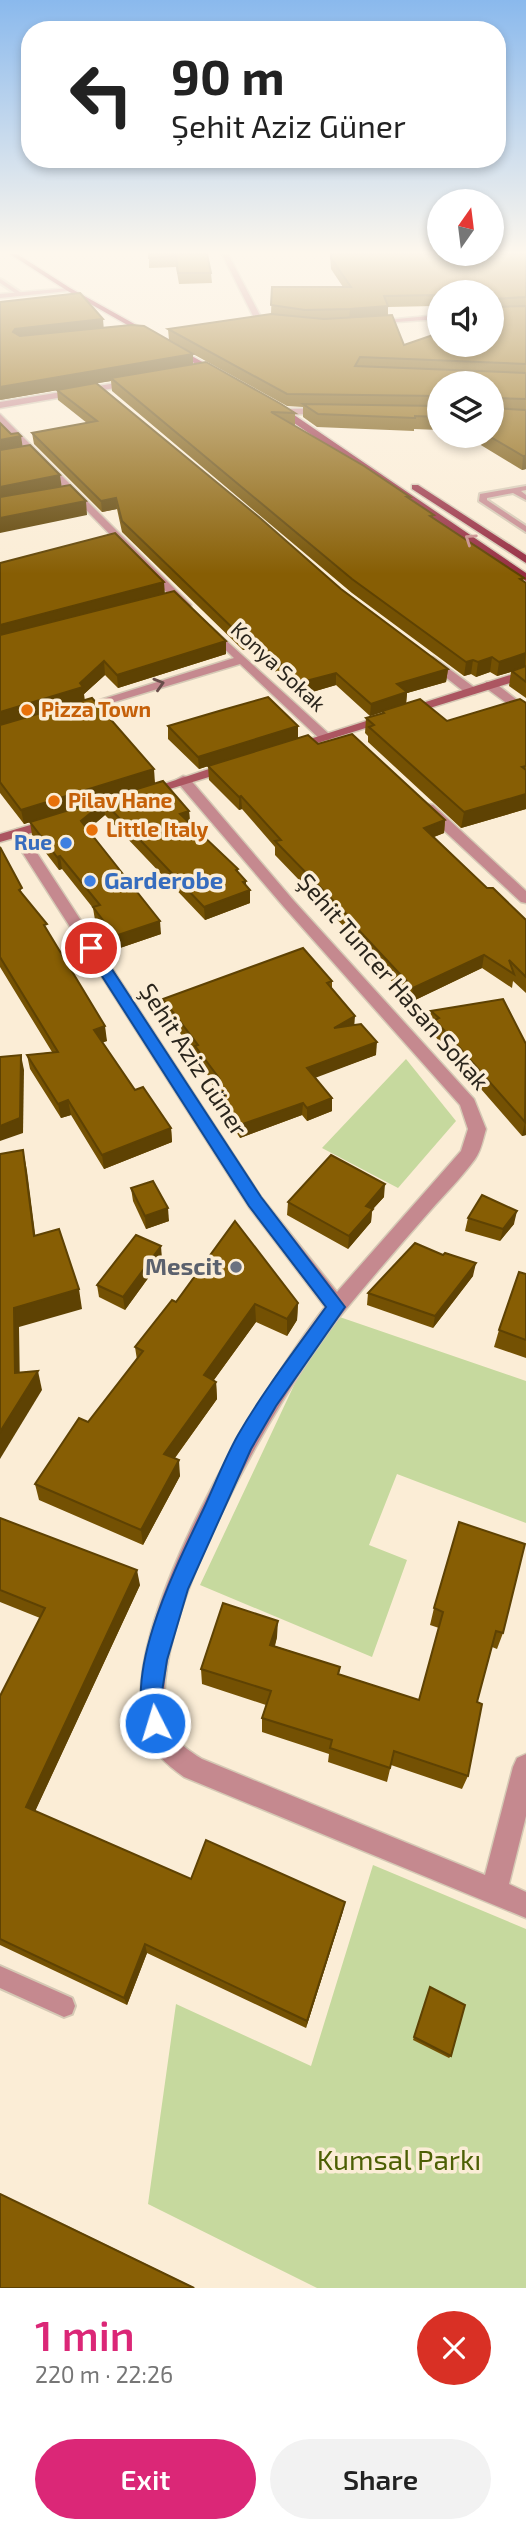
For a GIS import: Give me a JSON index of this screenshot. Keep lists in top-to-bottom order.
{
  "streets": {
    "street": ["Konya Sokak", "Şehit Tuncer Hasan Sokak", "Şehit Aziz Güner"]
  },
  "crossings": [
    ["Şehit Tuncer Hasan Sokak", "Şehit Aziz Güner"]
  ],
  "parks": ["Kumsal Parkı"],
  "places": [
    "Pizza Town",
    "Pilav Hane",
    "Little Italy",
    "Rue",
    "Garderobe",
    "Mescit"
  ],
  "north": "top",
  "page": {
    "turn": ["90 m", "Şehit Aziz Güner"],
    "heading": ["1 min", "220 m · 22:26"],
    "buttons": ["Exit", "Share"]
  }
}
